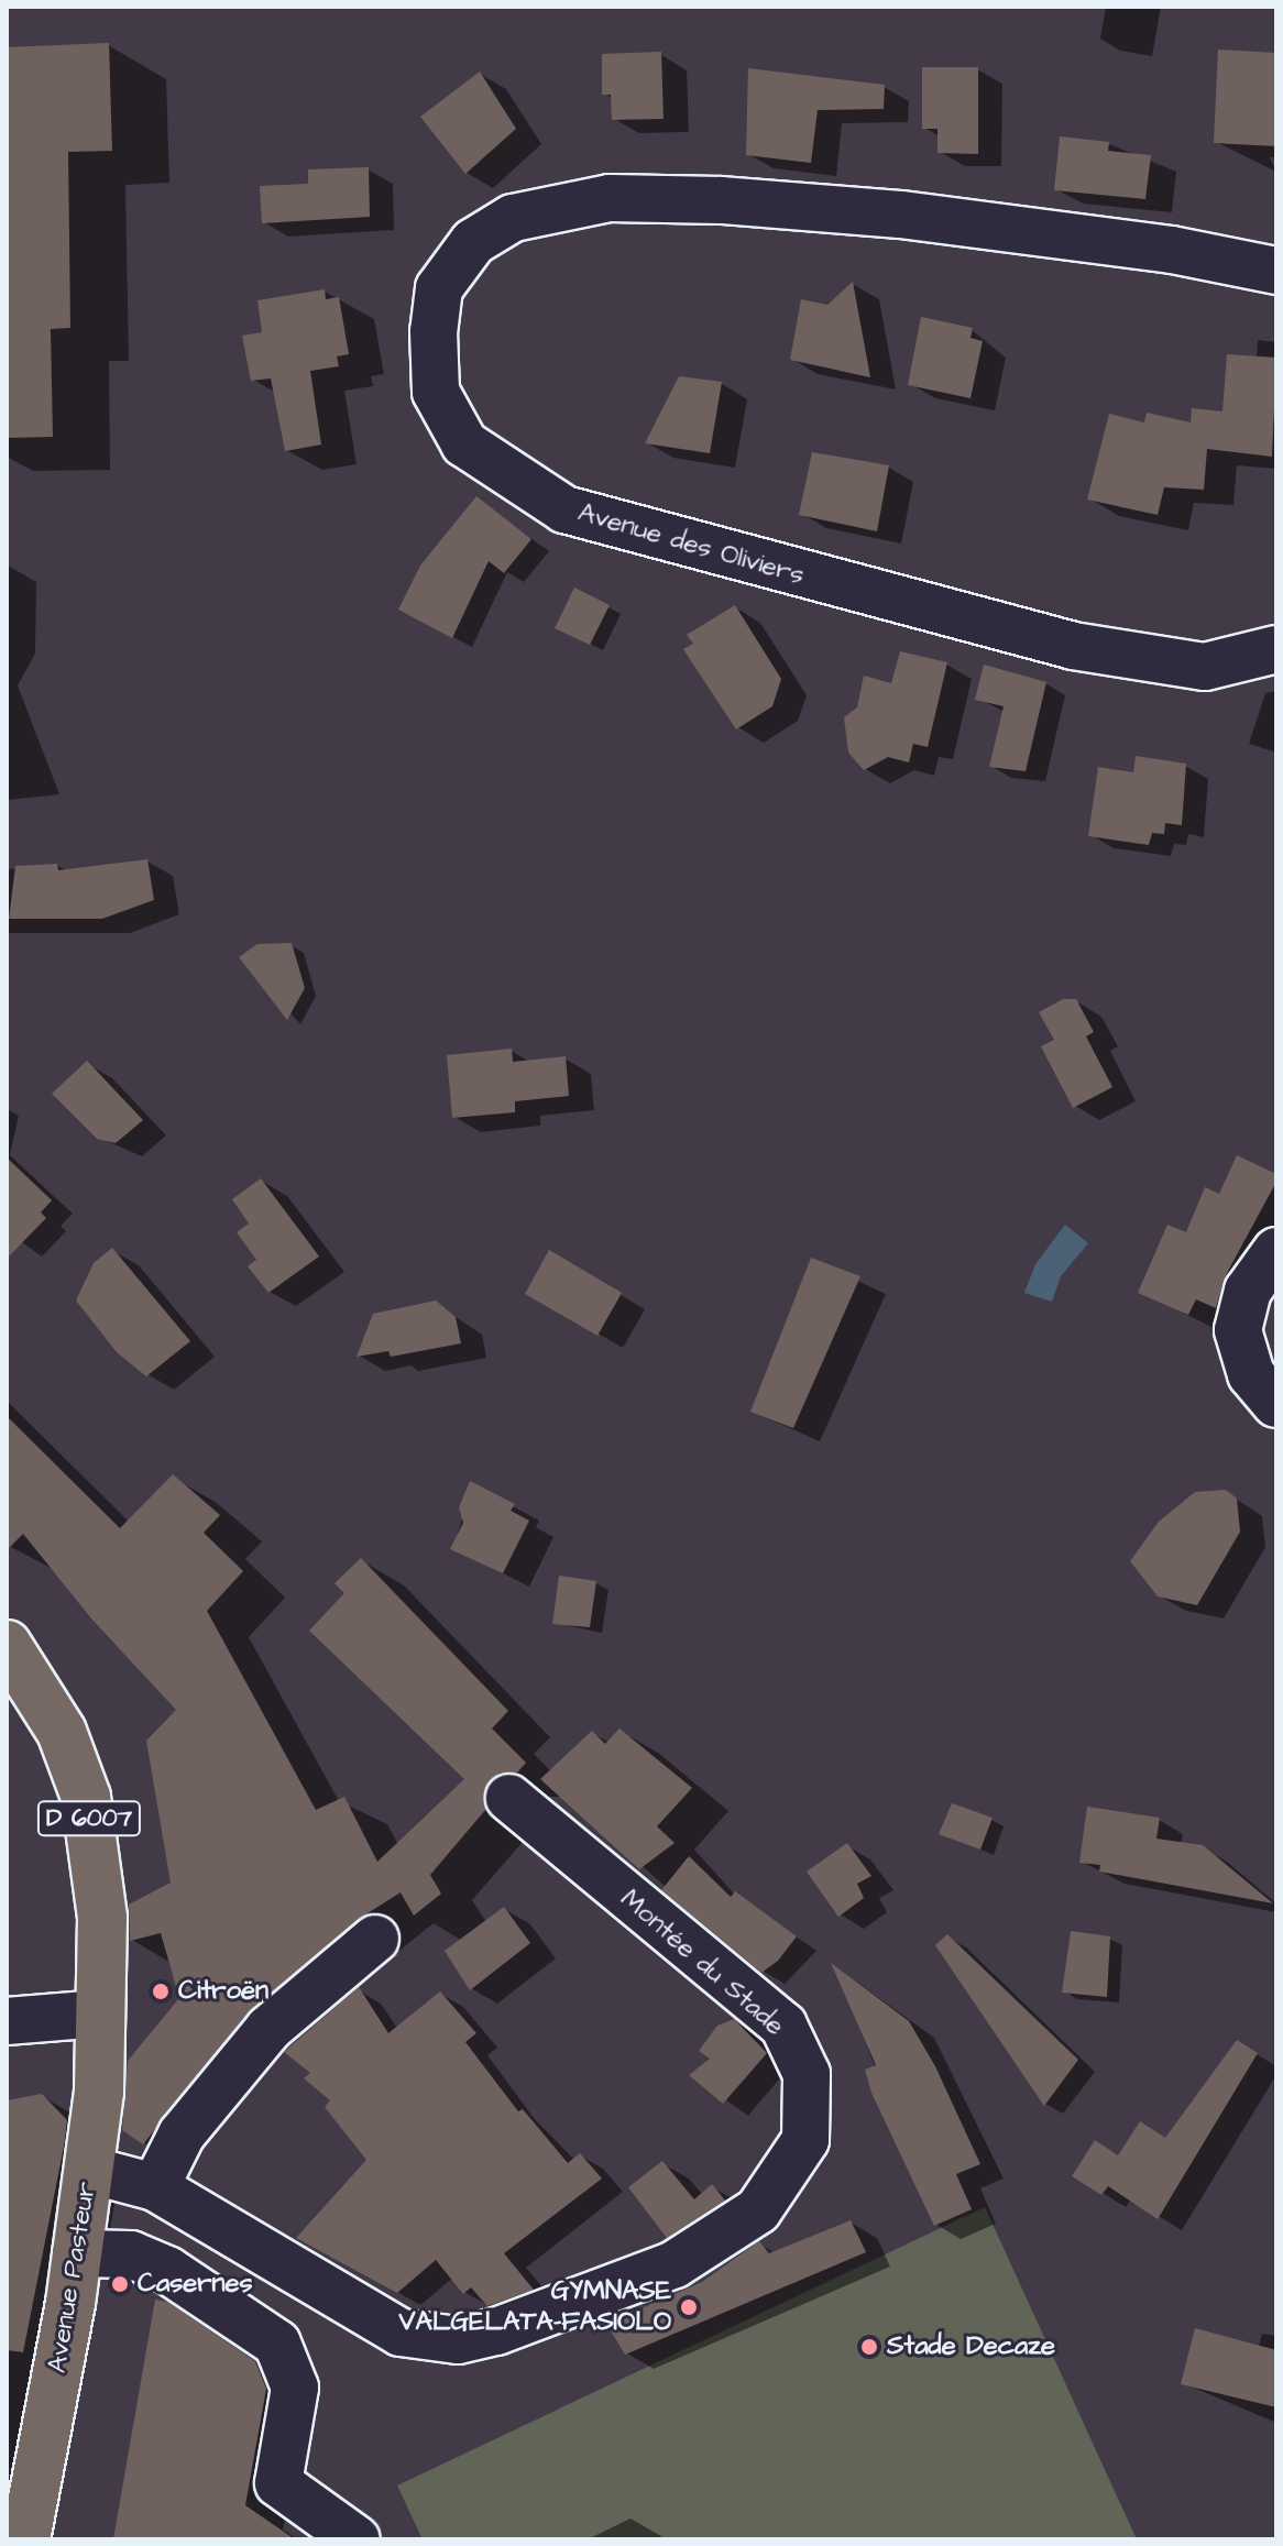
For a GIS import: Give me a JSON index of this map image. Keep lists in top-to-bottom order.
{
  "streets": {
    "main road": ["D 6007", "Avenue Pasteur"],
    "street": ["Avenue des Oliviers", "Montée du Stade"]
  },
  "crossings": [
    ["D 6007", "Avenue Pasteur"],
    ["Montée du Stade", "Avenue Pasteur"]
  ],
  "places": [
    "Citroën",
    "Casernes",
    "GYMNASE VALGELATA-FASIOLO",
    "Stade Decaze"
  ]
}
